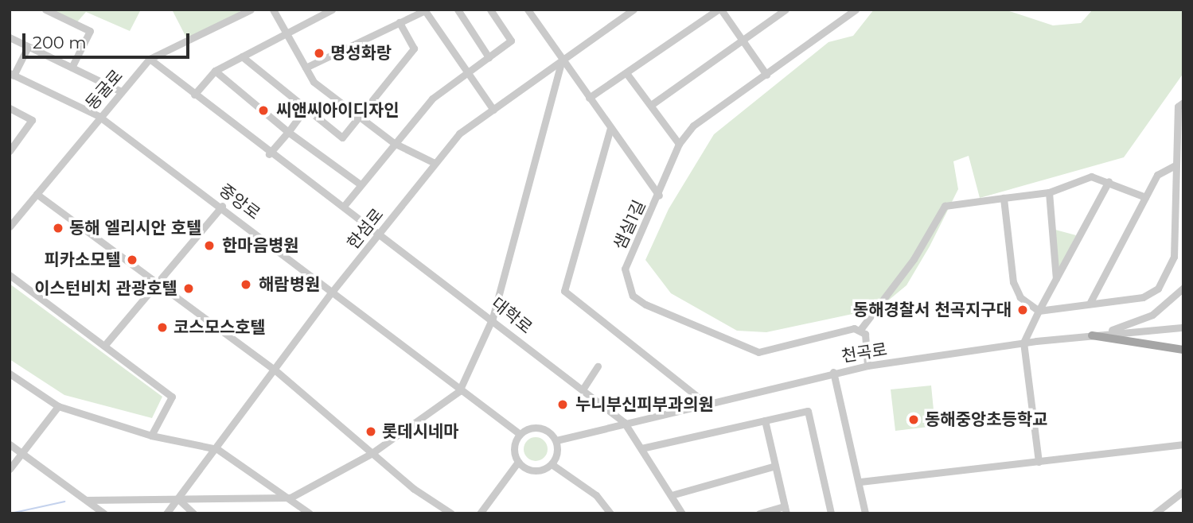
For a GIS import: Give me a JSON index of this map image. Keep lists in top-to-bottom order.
{
  "streets": {
    "street": [
      "동굴로",
      "중앙로",
      "샘실1길",
      "한섬로",
      "대학로",
      "천곡로"
    ]
  },
  "crossings": [
    ["동굴로", "중앙로"],
    ["동굴로", "대학로"],
    ["중앙로", "한섬로"],
    ["중앙로", "천곡로"],
    ["한섬로", "대학로"],
    ["대학로", "천곡로"]
  ],
  "places": [
    "명성화랑",
    "씨앤씨아이디자인",
    "동해 엘리시안 호텔",
    "한마음병원",
    "피카소모텔",
    "해람병원",
    "이스턴비치 관광호텔",
    "동해경찰서 천곡지구대",
    "코스모스호텔",
    "누니부신피부과의원",
    "동해중앙초등학교",
    "롯데시네마"
  ],
  "scale_bar": "200 m"
}
